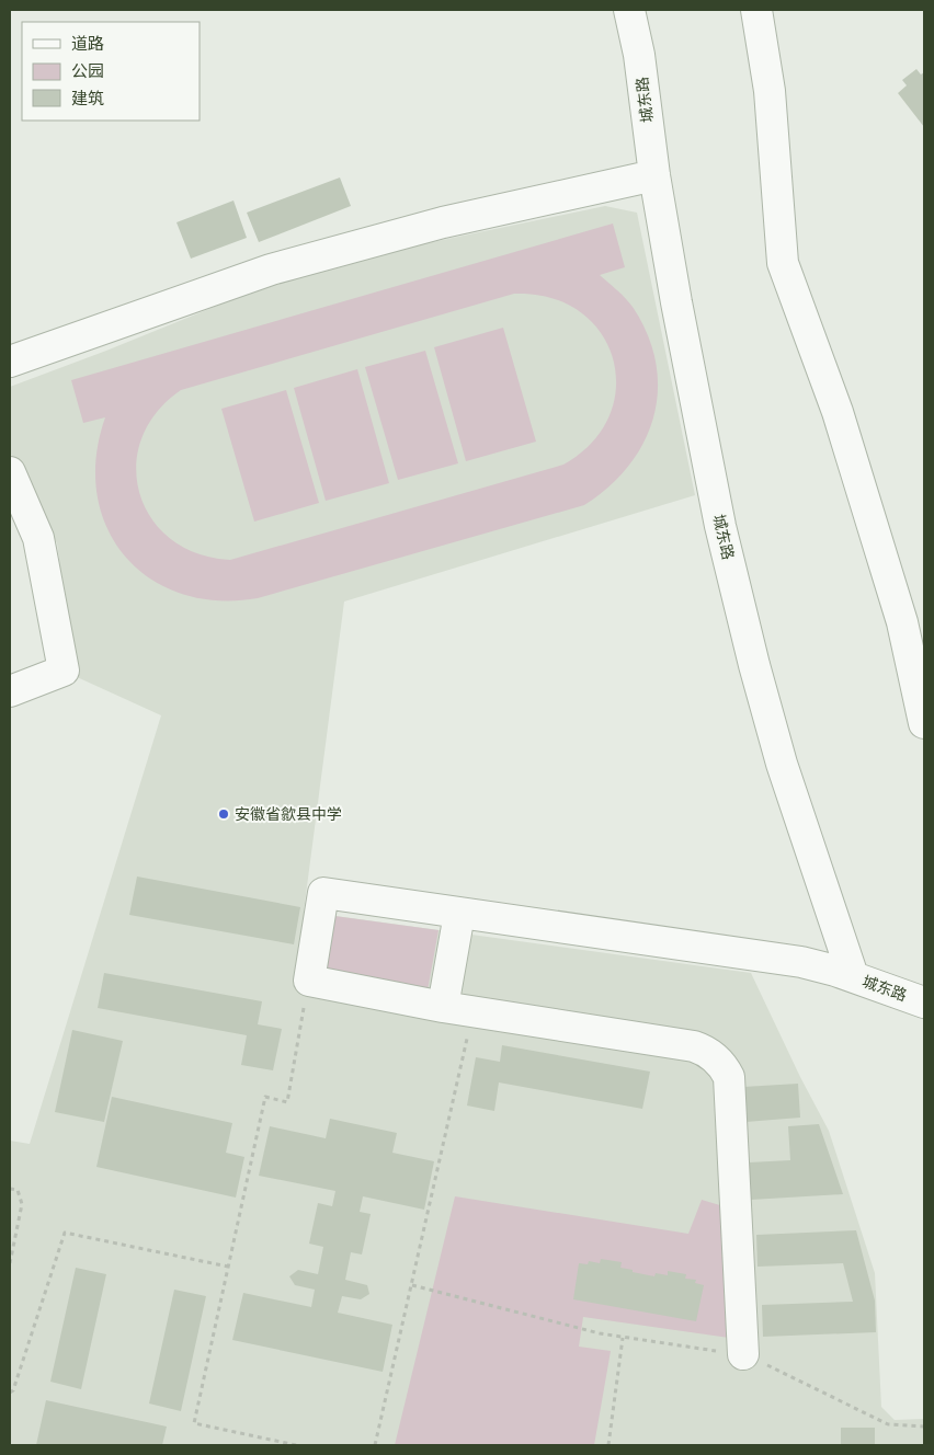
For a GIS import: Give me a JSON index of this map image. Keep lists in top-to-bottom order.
{
  "streets": {
    "street": ["城东路"]
  },
  "places": ["安徽省歙县中学"],
  "legend": ["道路", "公园", "建筑"]
}
